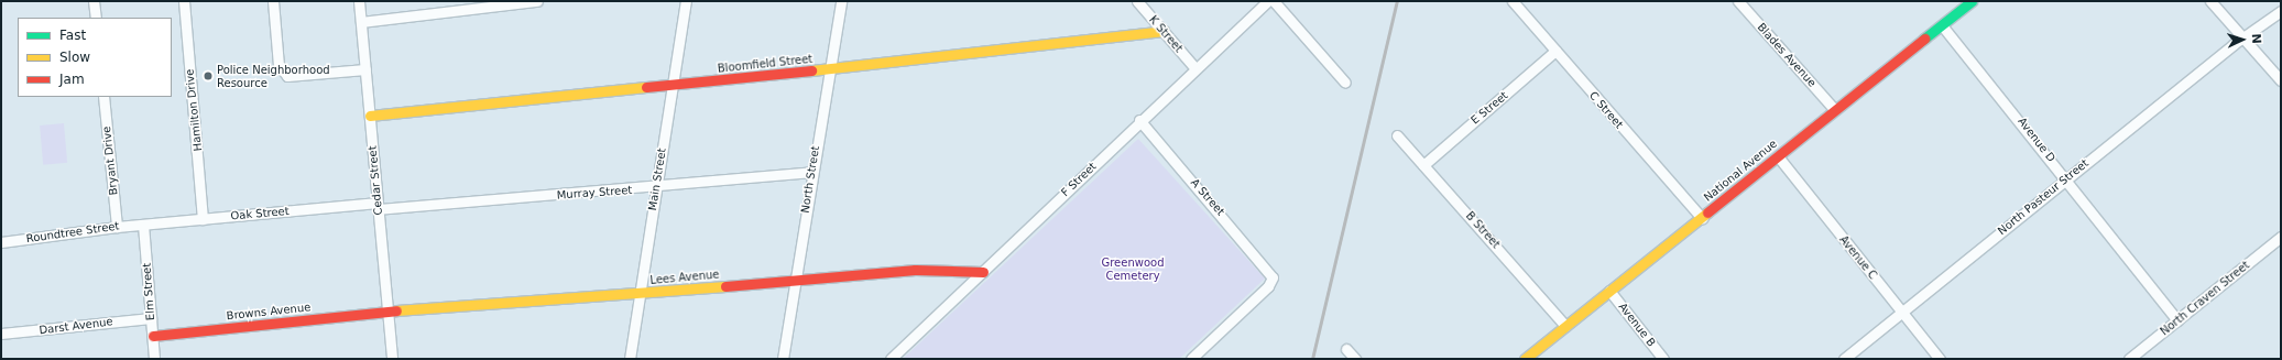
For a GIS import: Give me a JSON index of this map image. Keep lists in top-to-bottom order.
{
  "streets": {
    "street": [
      "K Street",
      "Blades Avenue",
      "Bloomfield Street",
      "E Street",
      "Hamilton Drive",
      "C Street",
      "Avenue D",
      "Bryant Drive",
      "National Avenue",
      "Main Street",
      "North Street",
      "F Street",
      "Cedar Street",
      "Murray Street",
      "A Street",
      "North Pasteur Street",
      "Oak Street",
      "B Street",
      "Roundtree Street",
      "Avenue C",
      "Lees Avenue",
      "Elm Street",
      "North Craven Street",
      "Browns Avenue",
      "Avenue B",
      "Darst Avenue"
    ]
  },
  "crossings": [
    ["K Street", "Bloomfield Street"],
    ["K Street", "F Street"],
    ["Blades Avenue", "National Avenue"],
    ["Bloomfield Street", "Main Street"],
    ["Bloomfield Street", "North Street"],
    ["Bloomfield Street", "Cedar Street"],
    ["E Street", "C Street"],
    ["E Street", "B Street"],
    ["Hamilton Drive", "Oak Street"],
    ["C Street", "National Avenue"],
    ["Avenue D", "National Avenue"],
    ["Avenue D", "North Pasteur Street"],
    ["Avenue D", "North Craven Street"],
    ["Bryant Drive", "Roundtree Street"],
    ["National Avenue", "B Street"],
    ["National Avenue", "Avenue C"],
    ["National Avenue", "Avenue B"],
    ["Main Street", "Murray Street"],
    ["Main Street", "Lees Avenue"],
    ["North Street", "Murray Street"],
    ["North Street", "Lees Avenue"],
    ["F Street", "A Street"],
    ["F Street", "Lees Avenue"],
    ["Cedar Street", "Murray Street"],
    ["Cedar Street", "Oak Street"],
    ["Cedar Street", "Lees Avenue"],
    ["Cedar Street", "Browns Avenue"],
    ["Murray Street", "Oak Street"],
    ["North Pasteur Street", "Avenue C"],
    ["Oak Street", "Roundtree Street"],
    ["Oak Street", "Elm Street"],
    ["Roundtree Street", "Elm Street"],
    ["Lees Avenue", "Browns Avenue"],
    ["Elm Street", "Browns Avenue"],
    ["Elm Street", "Darst Avenue"]
  ],
  "parks": ["Greenwood Cemetery"],
  "places": ["Police Neighborhood Resource"],
  "legend": ["Fast", "Slow", "Jam"],
  "north": "right"
}
